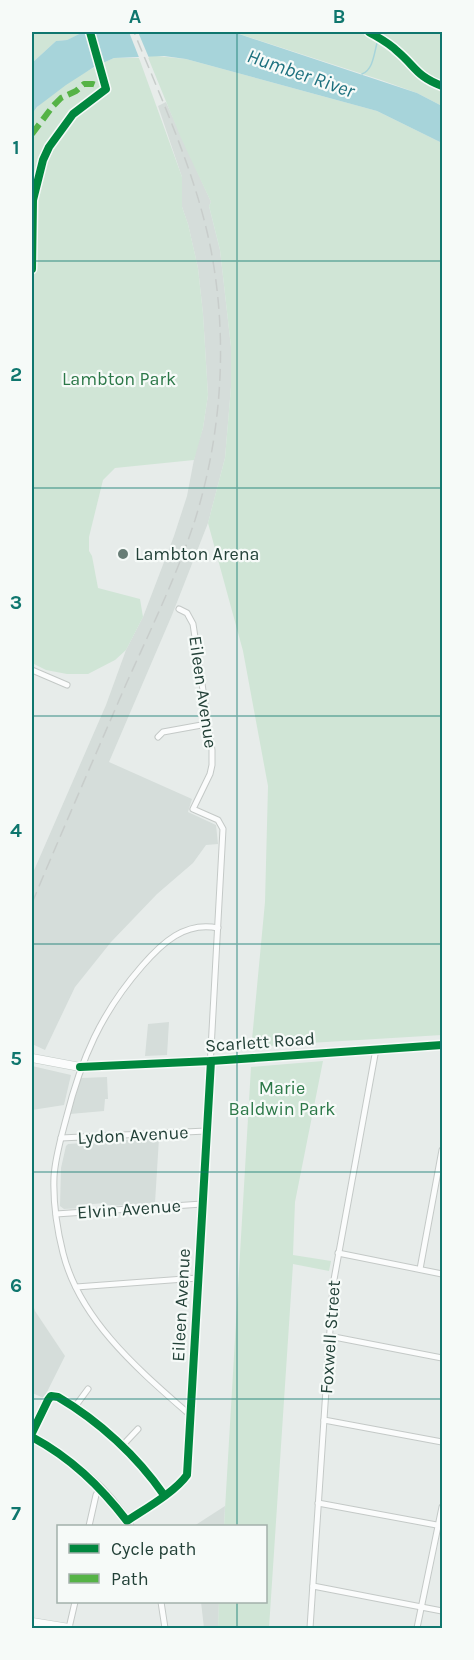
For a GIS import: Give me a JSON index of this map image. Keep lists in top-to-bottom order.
{
  "streets": {
    "main road": ["Scarlett Road"],
    "street": [
      "Eileen Avenue",
      "Lydon Avenue",
      "Elvin Avenue",
      "Foxwell Street"
    ]
  },
  "crossings": [
    ["Eileen Avenue", "Scarlett Road"],
    ["Eileen Avenue", "Lydon Avenue"],
    ["Eileen Avenue", "Elvin Avenue"],
    ["Scarlett Road", "Foxwell Street"]
  ],
  "water": ["Humber River"],
  "parks": ["Lambton Park", "Marie Baldwin Park"],
  "places": ["Lambton Arena"],
  "legend": ["Cycle path", "Path"],
  "grid": {
    "columns": ["A", "B"],
    "rows": [
      "1",
      "2",
      "3",
      "4",
      "5",
      "6",
      "7"
    ]
  }
}
